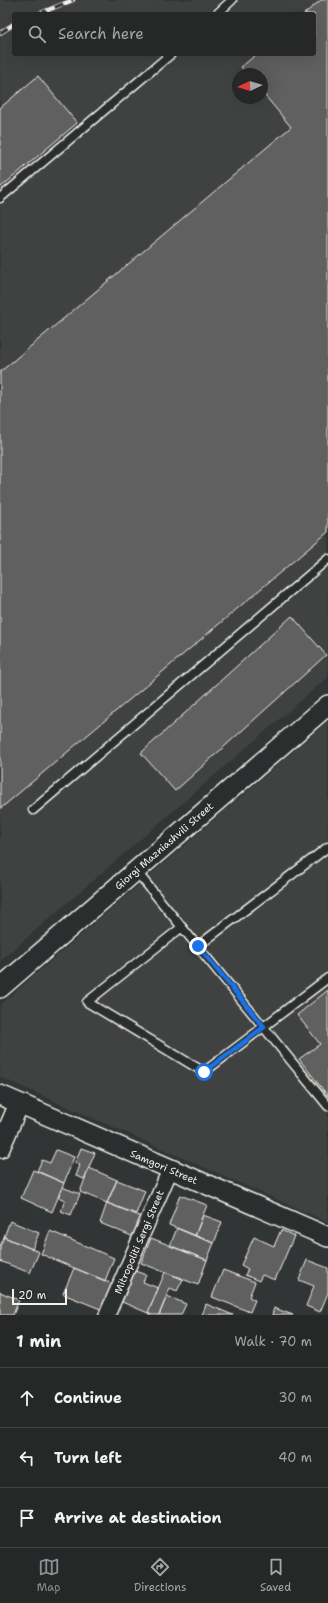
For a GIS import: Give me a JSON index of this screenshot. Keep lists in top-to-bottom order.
{
  "streets": {
    "street": ["Giorgi Mazniashvili Street", "Samgori Street", "Mitropoliti Sergi Street"]
  },
  "crossings": [
    ["Samgori Street", "Mitropoliti Sergi Street"]
  ],
  "scale_bar": "20 m",
  "north": "left",
  "page": {
    "search": "Search here",
    "scale": "20 m",
    "heading": ["1 min", "Walk · 70 m"],
    "list": [
      ["Continue", "30 m"],
      ["Turn left", "40 m"],
      "Arrive at destination"
    ],
    "nav": ["Map", "Directions", "Saved"]
  }
}
